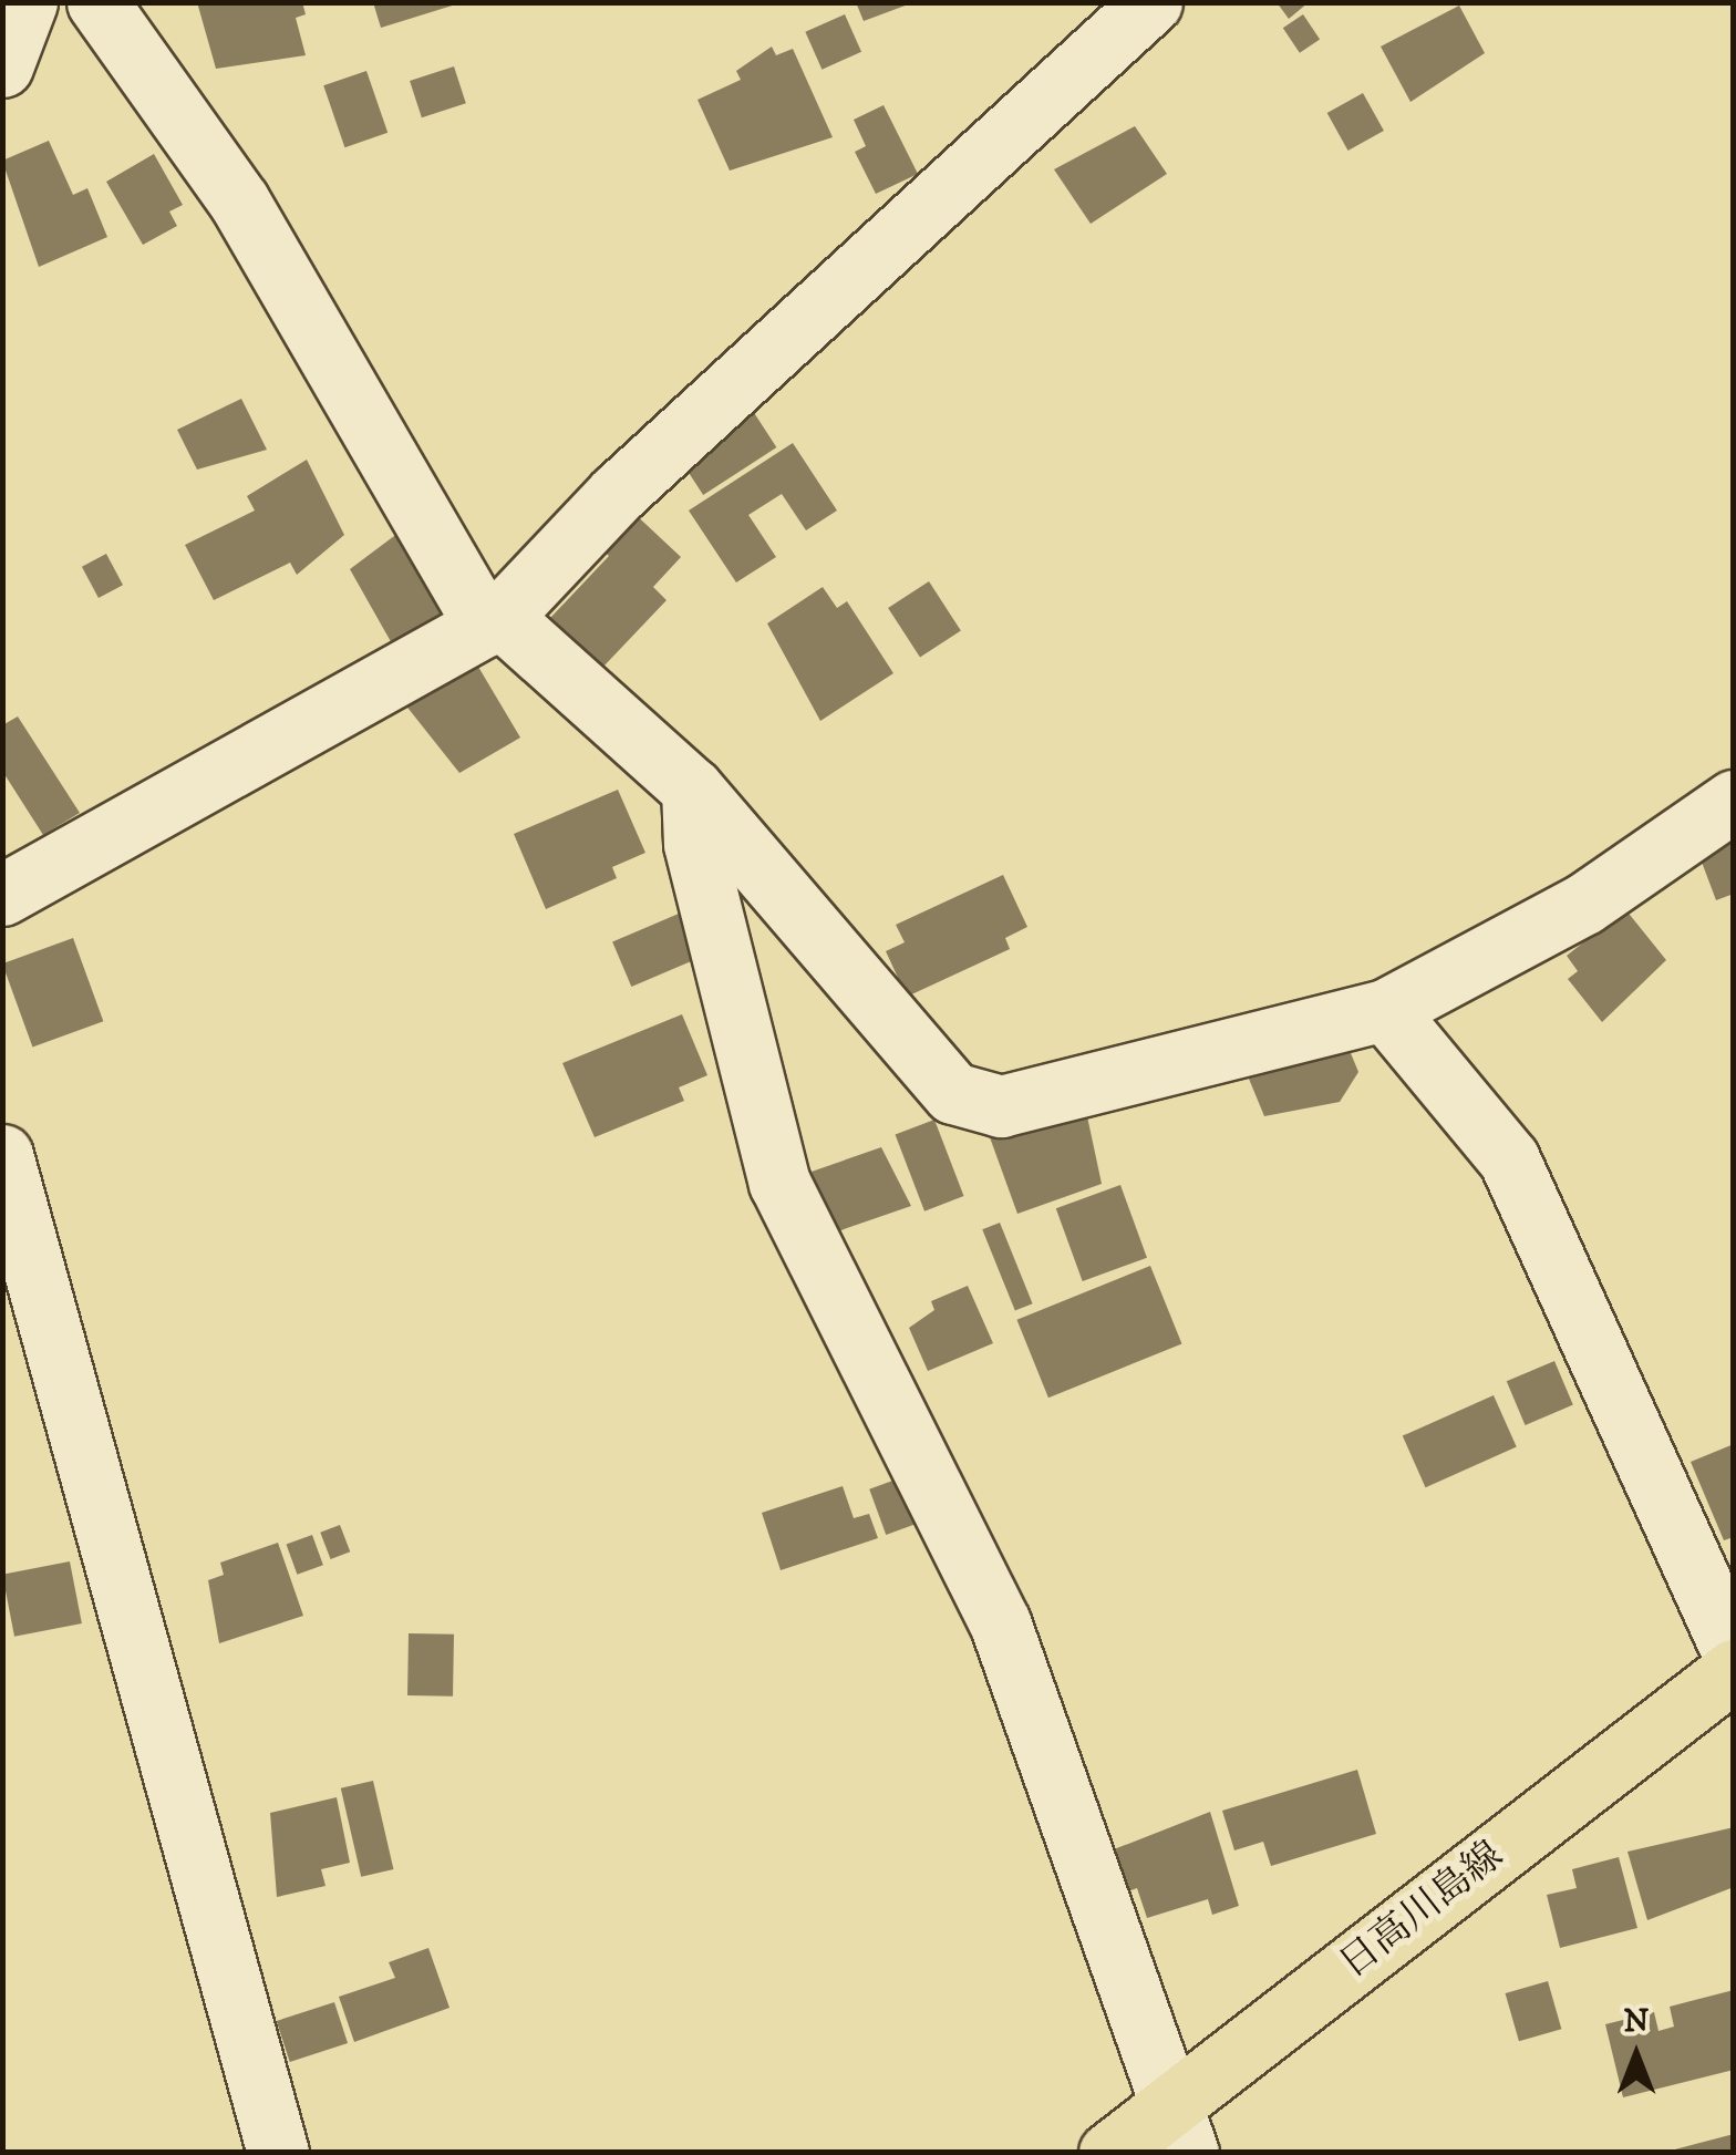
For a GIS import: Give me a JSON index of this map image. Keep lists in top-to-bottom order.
{
  "streets": {
    "main road": ["日高川島線"]
  },
  "north": "top"
}
